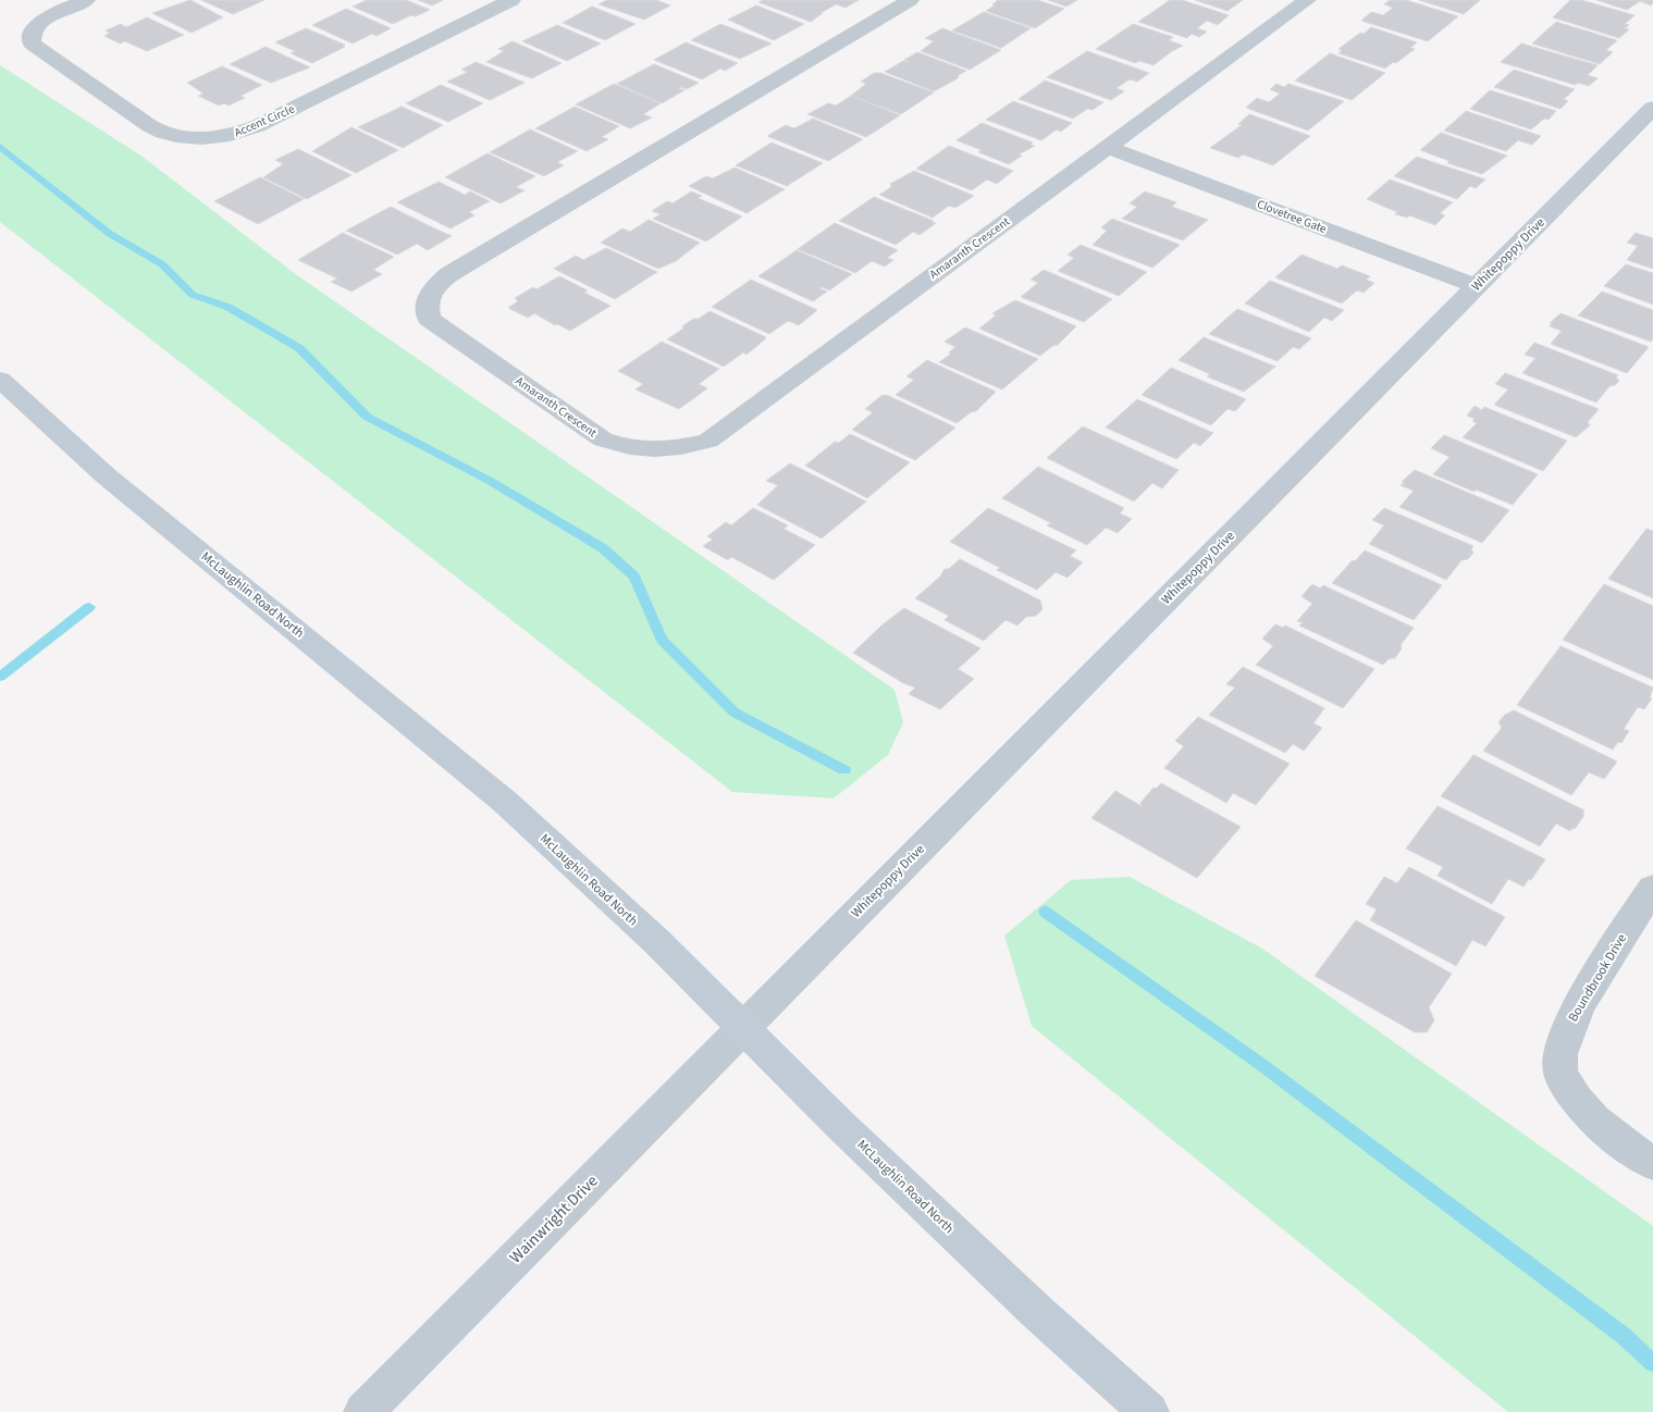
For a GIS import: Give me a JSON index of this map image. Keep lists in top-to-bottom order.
{
  "streets": {
    "main road": ["McLaughlin Road North"],
    "street": [
      "Accent Circle",
      "Clovetree Gate",
      "Amaranth Crescent",
      "Whitepoppy Drive",
      "Boundbrook Drive",
      "Wainwright Drive"
    ]
  },
  "crossings": [
    ["Clovetree Gate", "Amaranth Crescent"],
    ["Clovetree Gate", "Whitepoppy Drive"],
    ["Whitepoppy Drive", "McLaughlin Road North"],
    ["Whitepoppy Drive", "Wainwright Drive"],
    ["McLaughlin Road North", "Wainwright Drive"]
  ]
}
